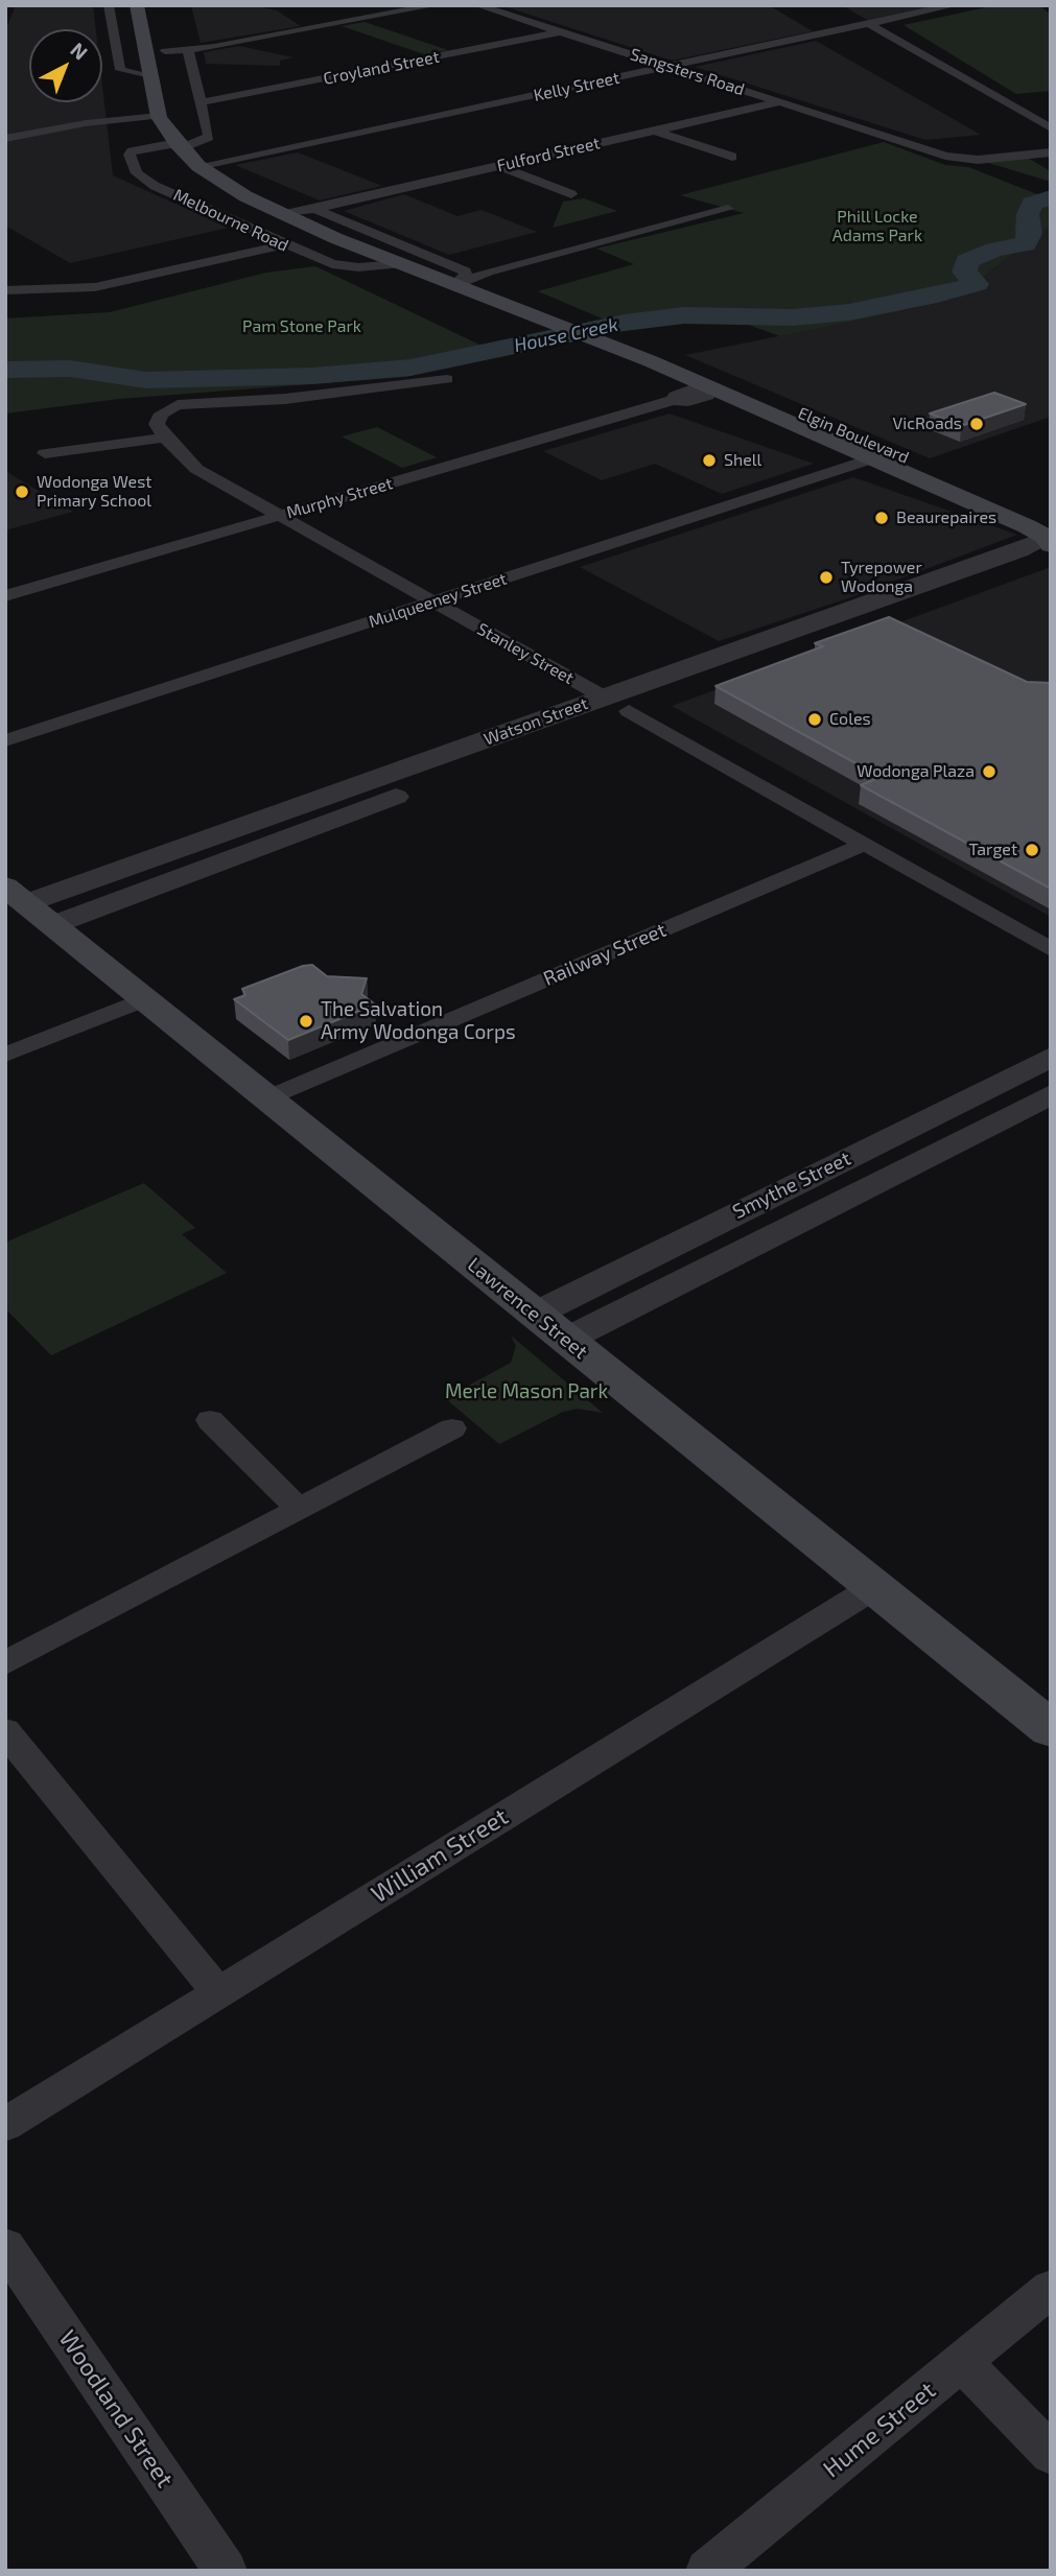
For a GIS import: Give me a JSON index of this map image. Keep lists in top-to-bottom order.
{
  "streets": {
    "main road": ["Melbourne Road", "Elgin Boulevard", "Lawrence Street"],
    "street": [
      "Croyland Street",
      "Sangsters Road",
      "Kelly Street",
      "Fulford Street",
      "Murphy Street",
      "Mulqueeney Street",
      "Stanley Street",
      "Watson Street",
      "Railway Street",
      "Smythe Street",
      "William Street",
      "Woodland Street",
      "Hume Street"
    ]
  },
  "crossings": [
    ["Croyland Street", "Sangsters Road"],
    ["Croyland Street", "Melbourne Road"],
    ["Sangsters Road", "Kelly Street"],
    ["Sangsters Road", "Fulford Street"],
    ["Kelly Street", "Melbourne Road"],
    ["Fulford Street", "Melbourne Road"],
    ["Melbourne Road", "Elgin Boulevard"],
    ["Elgin Boulevard", "Murphy Street"],
    ["Elgin Boulevard", "Mulqueeney Street"],
    ["Elgin Boulevard", "Watson Street"],
    ["Murphy Street", "Stanley Street"],
    ["Mulqueeney Street", "Stanley Street"],
    ["Stanley Street", "Watson Street"],
    ["Watson Street", "Lawrence Street"],
    ["Railway Street", "Lawrence Street"],
    ["Smythe Street", "Lawrence Street"],
    ["Lawrence Street", "William Street"]
  ],
  "water": ["House Creek"],
  "parks": ["Phill Locke Adams Park", "Pam Stone Park", "Merle Mason Park"],
  "places": [
    "VicRoads",
    "Shell",
    "Wodonga West Primary School",
    "Beaurepaires",
    "Tyrepower Wodonga",
    "Coles",
    "Wodonga Plaza",
    "Target",
    "The Salvation Army Wodonga Corps"
  ],
  "north": "top right"
}
